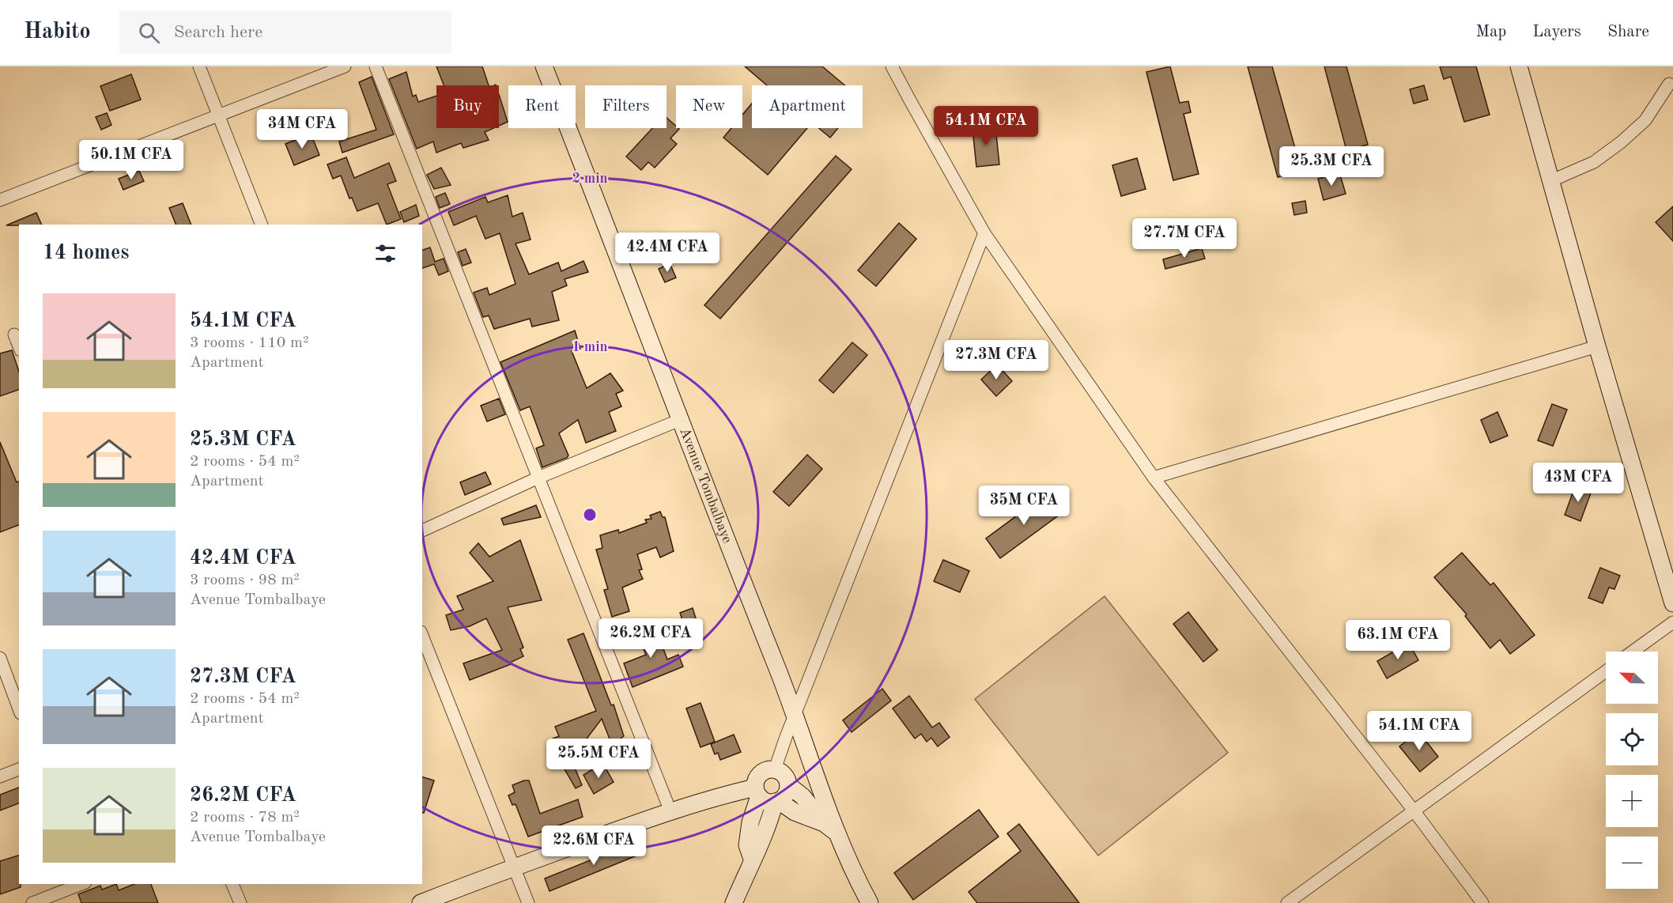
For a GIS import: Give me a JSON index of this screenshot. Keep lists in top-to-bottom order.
{
  "streets": {
    "street": ["Avenue Tombalbaye"]
  },
  "north": "top left",
  "page": {
    "header": "Habito",
    "search": "Search here",
    "nav": ["Map", "Layers", "Share"],
    "chip": [
      "Buy",
      "Rent",
      "Filters",
      "New",
      "Apartment"
    ],
    "price": [
      "54.1M CFA",
      "34M CFA",
      "50.1M CFA",
      "25.3M CFA",
      "27.7M CFA",
      "42.4M CFA",
      "27.3M CFA",
      "43M CFA",
      "35M CFA",
      "26.2M CFA",
      "63.1M CFA",
      "54.1M CFA",
      "25.5M CFA",
      "22.6M CFA"
    ],
    "heading": "14 homes",
    "list": [
      {
        "name": "54.1M CFA",
        "note": "3 rooms · 110 m² · Apartment"
      },
      {
        "name": "25.3M CFA",
        "note": "2 rooms · 54 m² · Apartment"
      },
      {
        "name": "42.4M CFA",
        "note": "3 rooms · 98 m² · Avenue Tombalbaye"
      },
      {
        "name": "27.3M CFA",
        "note": "2 rooms · 54 m² · Apartment"
      },
      {
        "name": "26.2M CFA",
        "note": "2 rooms · 78 m² · Avenue Tombalbaye"
      }
    ],
    "map_buttons": ["+", "−"]
  },
  "rings": ["2 min", "1 min"]
}
